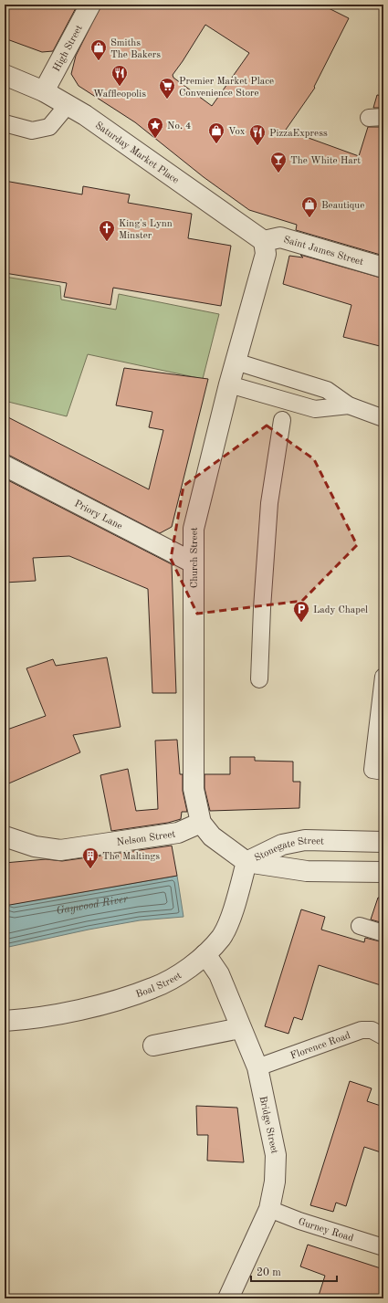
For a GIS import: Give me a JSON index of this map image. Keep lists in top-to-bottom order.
{
  "streets": {
    "street": [
      "High Street",
      "Saturday Market Place",
      "Saint James Street",
      "Priory Lane",
      "Church Street",
      "Nelson Street",
      "Stonegate Street",
      "Boal Street",
      "Bridge Street"
    ],
    "lane": ["Florence Road", "Gurney Road"]
  },
  "crossings": [
    ["High Street", "Saturday Market Place"],
    ["Saturday Market Place", "Saint James Street"],
    ["Saturday Market Place", "Church Street"],
    ["Saint James Street", "Church Street"],
    ["Priory Lane", "Church Street"],
    ["Church Street", "Nelson Street"],
    ["Church Street", "Stonegate Street"],
    ["Church Street", "Boal Street"],
    ["Stonegate Street", "Boal Street"],
    ["Boal Street", "Bridge Street"],
    ["Florence Road", "Bridge Street"],
    ["Bridge Street", "Gurney Road"]
  ],
  "water": ["Gaywood River"],
  "places": {
    "shop": ["Smiths The Bakers", "Vox", "Beautique"],
    "restaurant": ["Waffleopolis", "PizzaExpress"],
    "supermarket": ["Premier Market Place Convenience Store"],
    "place": ["No. 4"],
    "bar": ["The White Hart"],
    "church": ["King's Lynn Minster"],
    "parking": ["Lady Chapel"],
    "building": ["The Maltings"]
  },
  "scale_bar": "20 m"
}
